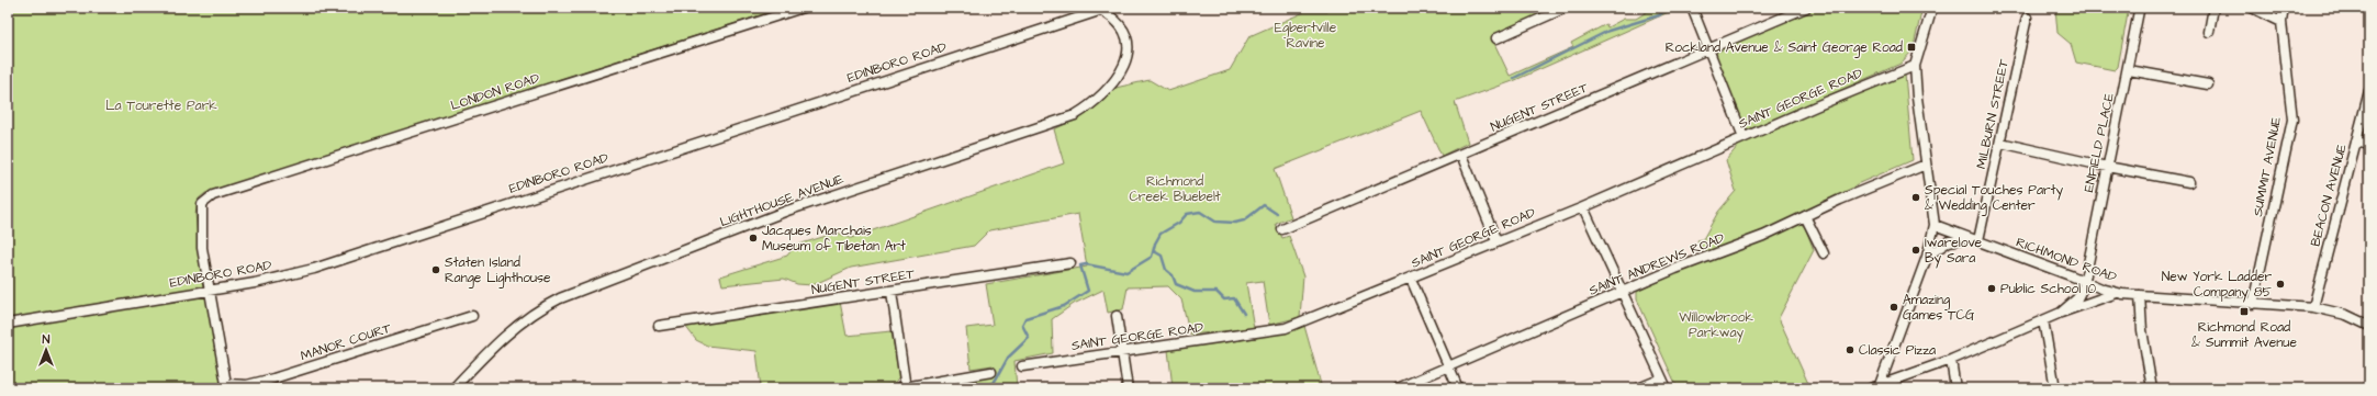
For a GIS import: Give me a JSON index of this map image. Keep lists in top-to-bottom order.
{
  "streets": {
    "street": [
      "EDINBORO ROAD",
      "LONDON ROAD",
      "SAINT GEORGE ROAD",
      "NUGENT STREET",
      "MILBURN STREET",
      "ENFIELD PLACE",
      "SUMMIT AVENUE",
      "BEACON AVENUE",
      "LIGHTHOUSE AVENUE",
      "RICHMOND ROAD",
      "SAINT ANDREWS ROAD",
      "MANOR COURT"
    ]
  },
  "crossings": [
    ["EDINBORO ROAD", "LONDON ROAD"],
    ["EDINBORO ROAD", "LIGHTHOUSE AVENUE"],
    ["EDINBORO ROAD", "MANOR COURT"],
    ["LONDON ROAD", "MANOR COURT"],
    ["MILBURN STREET", "RICHMOND ROAD"],
    ["ENFIELD PLACE", "RICHMOND ROAD"],
    ["SUMMIT AVENUE", "RICHMOND ROAD"],
    ["BEACON AVENUE", "RICHMOND ROAD"]
  ],
  "parks": [
    "Egbertville Ravine",
    "La Tourette Park",
    "Richmond Creek Bluebelt",
    "Willowbrook Parkway"
  ],
  "places": {
    "transit": ["Rockland Avenue & Saint George Road", "Richmond Road & Summit Avenue"],
    "other": [
      "Special Touches Party & Wedding Center",
      "Jacques Marchais Museum of Tibetan Art",
      "Iwarelove By Sara",
      "Staten Island Range Lighthouse",
      "New York Ladder Company 85",
      "Public School 10",
      "Amazing Games TCG",
      "Classic Pizza"
    ]
  },
  "north": "top"
}
